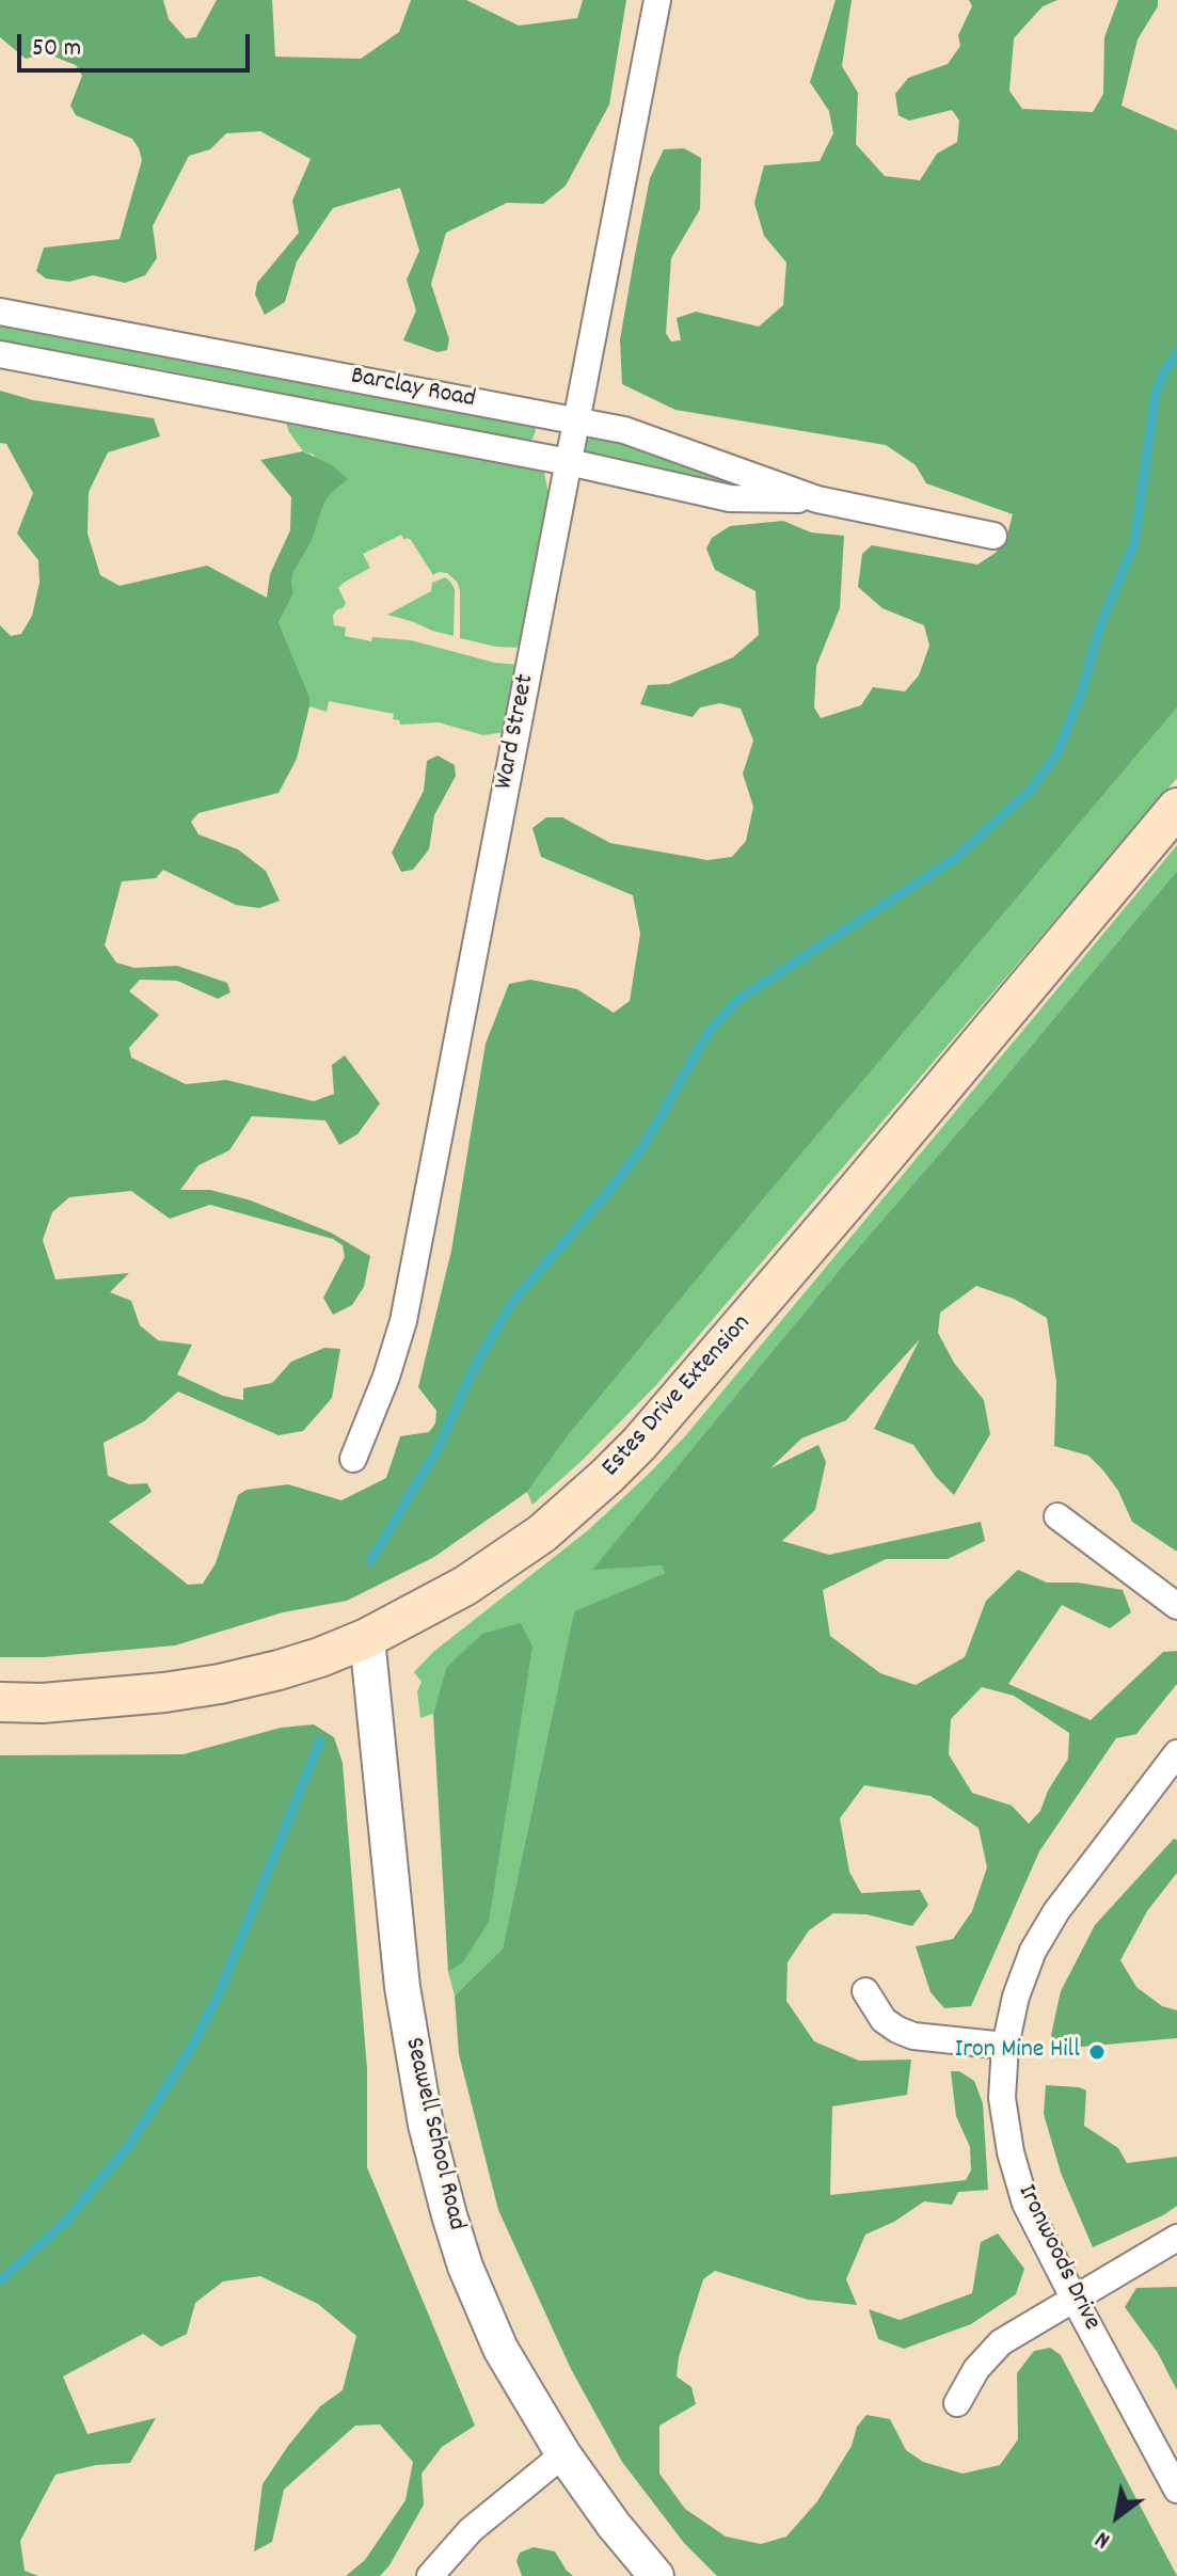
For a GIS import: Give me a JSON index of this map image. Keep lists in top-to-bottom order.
{
  "streets": {
    "main road": ["Estes Drive Extension"],
    "street": [
      "Barclay Road",
      "Ward Street",
      "Seawell School Road",
      "Ironwoods Drive"
    ]
  },
  "crossings": [
    ["Barclay Road", "Ward Street"],
    ["Estes Drive Extension", "Seawell School Road"]
  ],
  "places": ["Iron Mine Hill"],
  "scale_bar": "50 m",
  "north": "bottom left"
}
